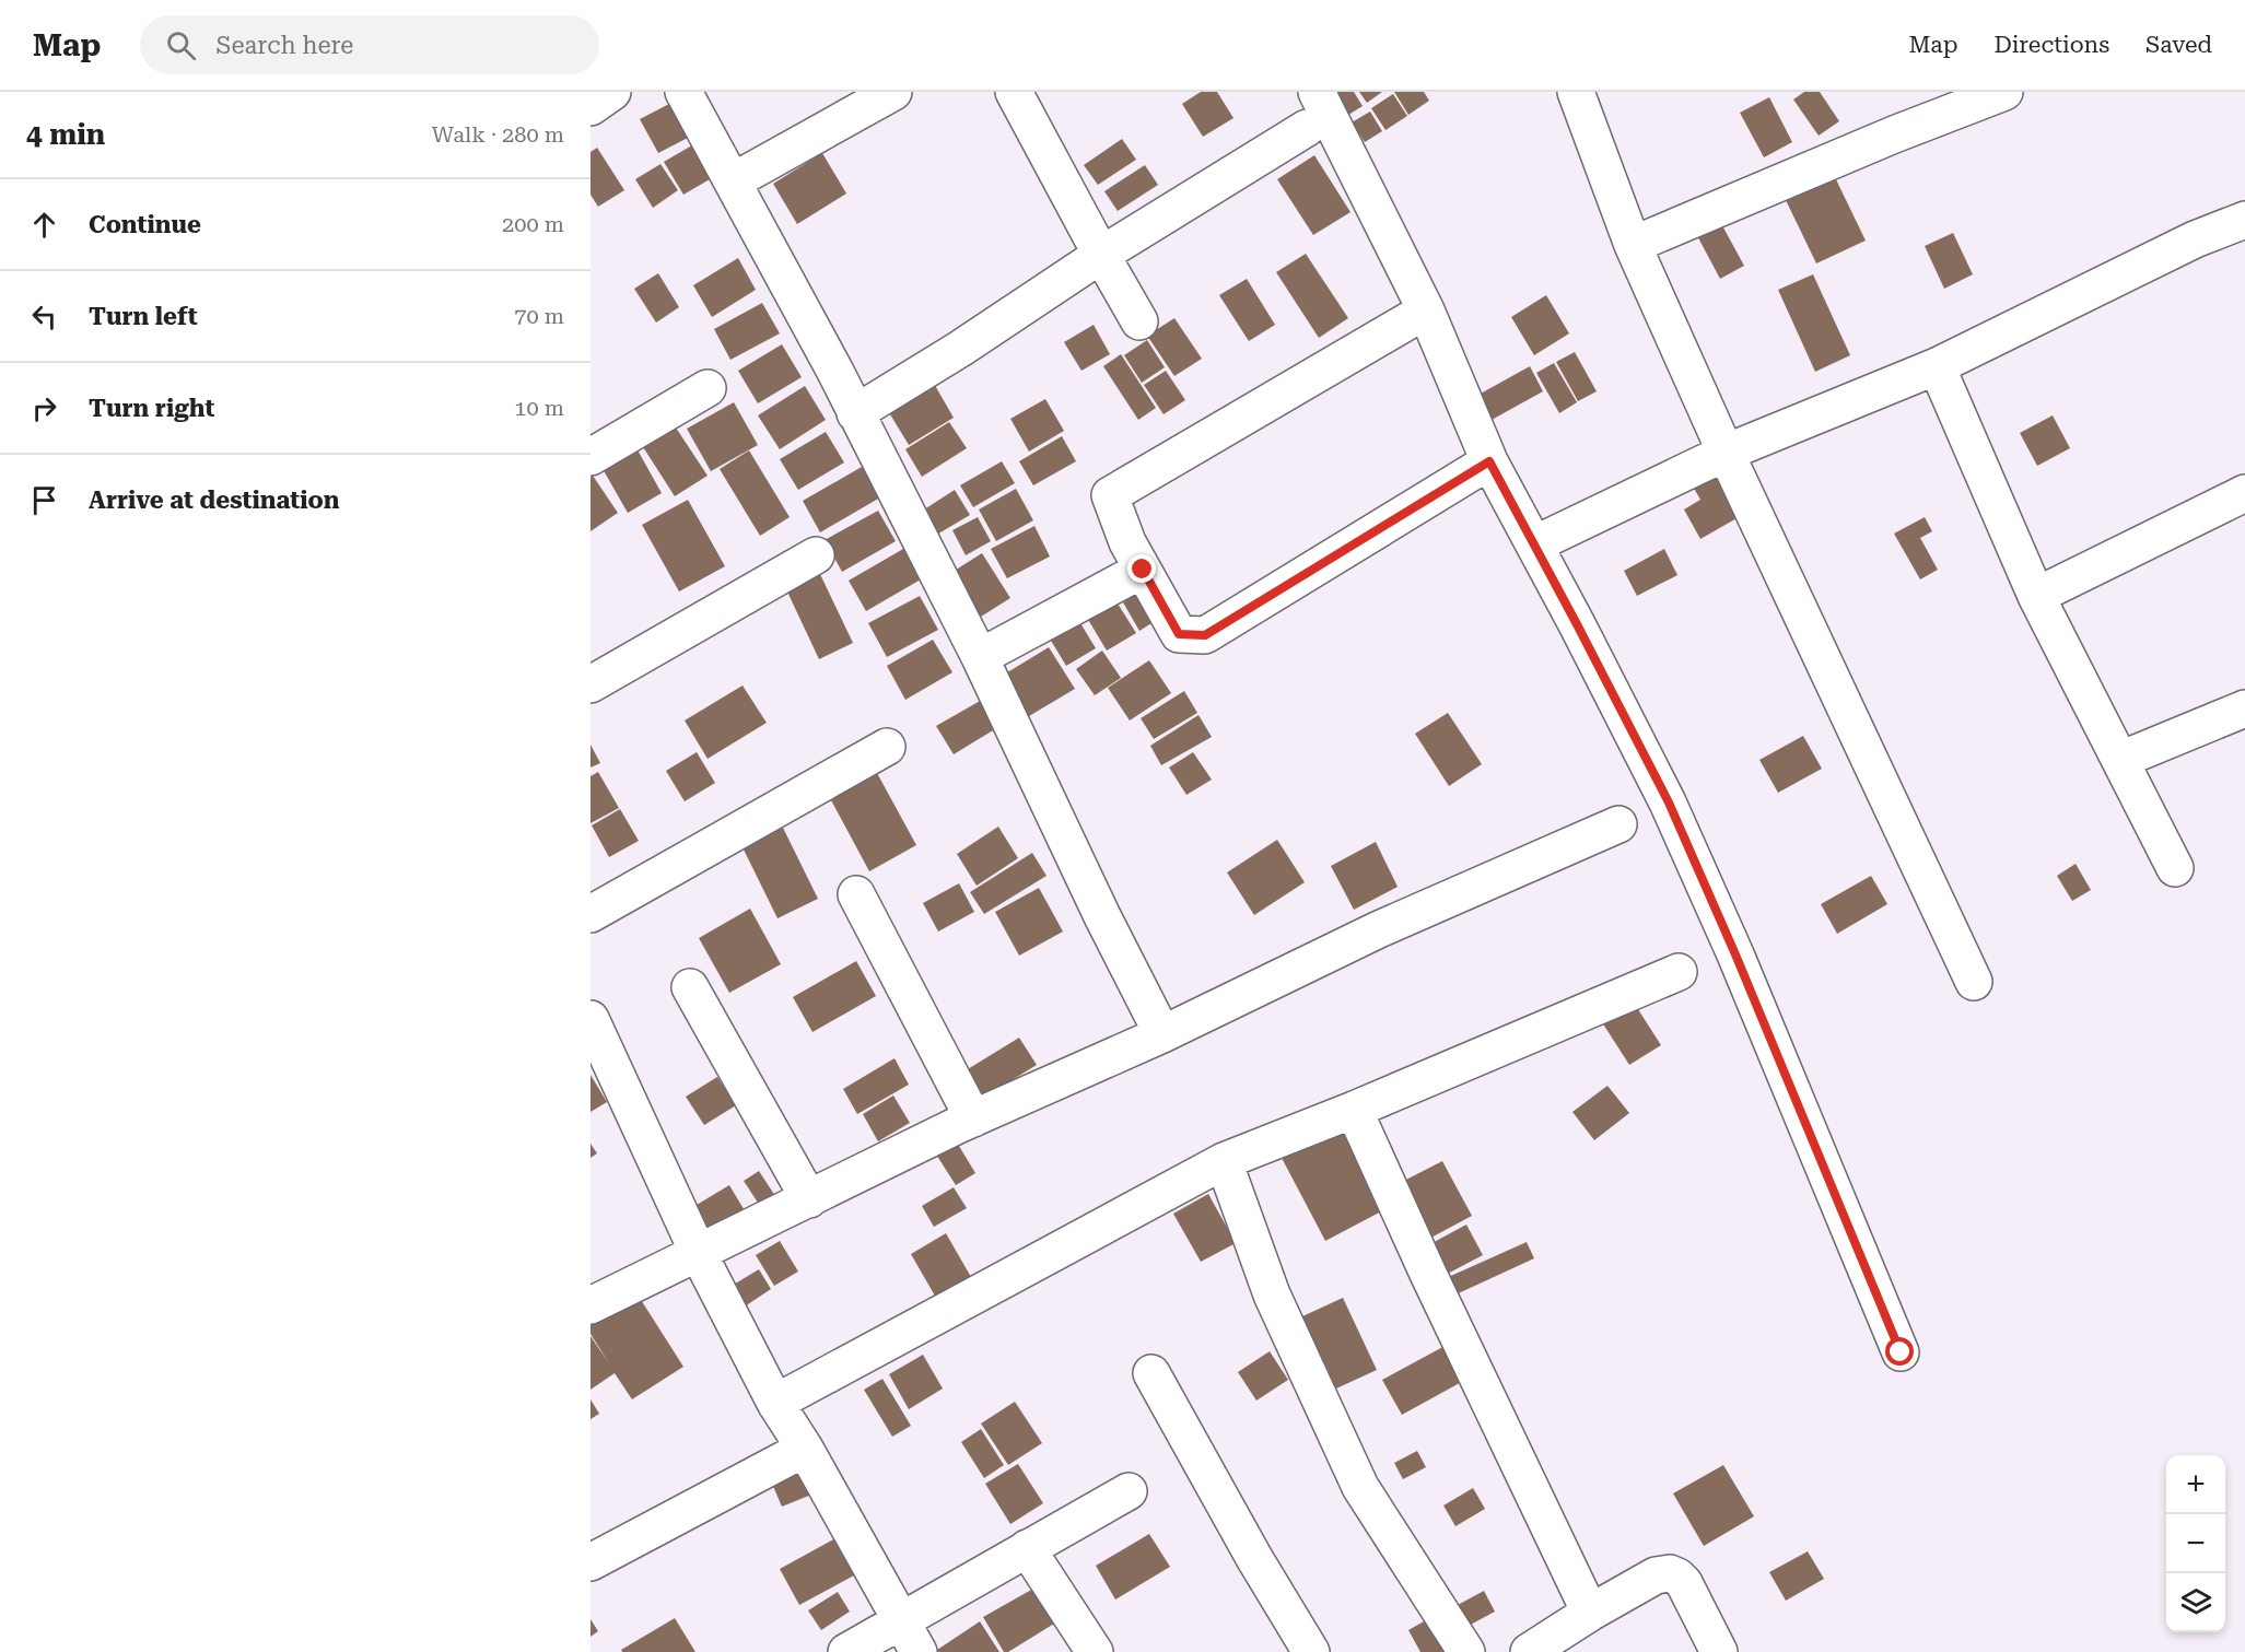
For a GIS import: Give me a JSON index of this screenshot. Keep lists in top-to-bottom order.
{
  "page": {
    "header": "Map",
    "search": "Search here",
    "nav": ["Map", "Directions", "Saved"],
    "heading": ["4 min", "Walk · 280 m"],
    "list": [
      ["Continue", "200 m"],
      ["Turn left", "70 m"],
      ["Turn right", "10 m"],
      "Arrive at destination"
    ],
    "map_buttons": ["+", "−"]
  }
}
